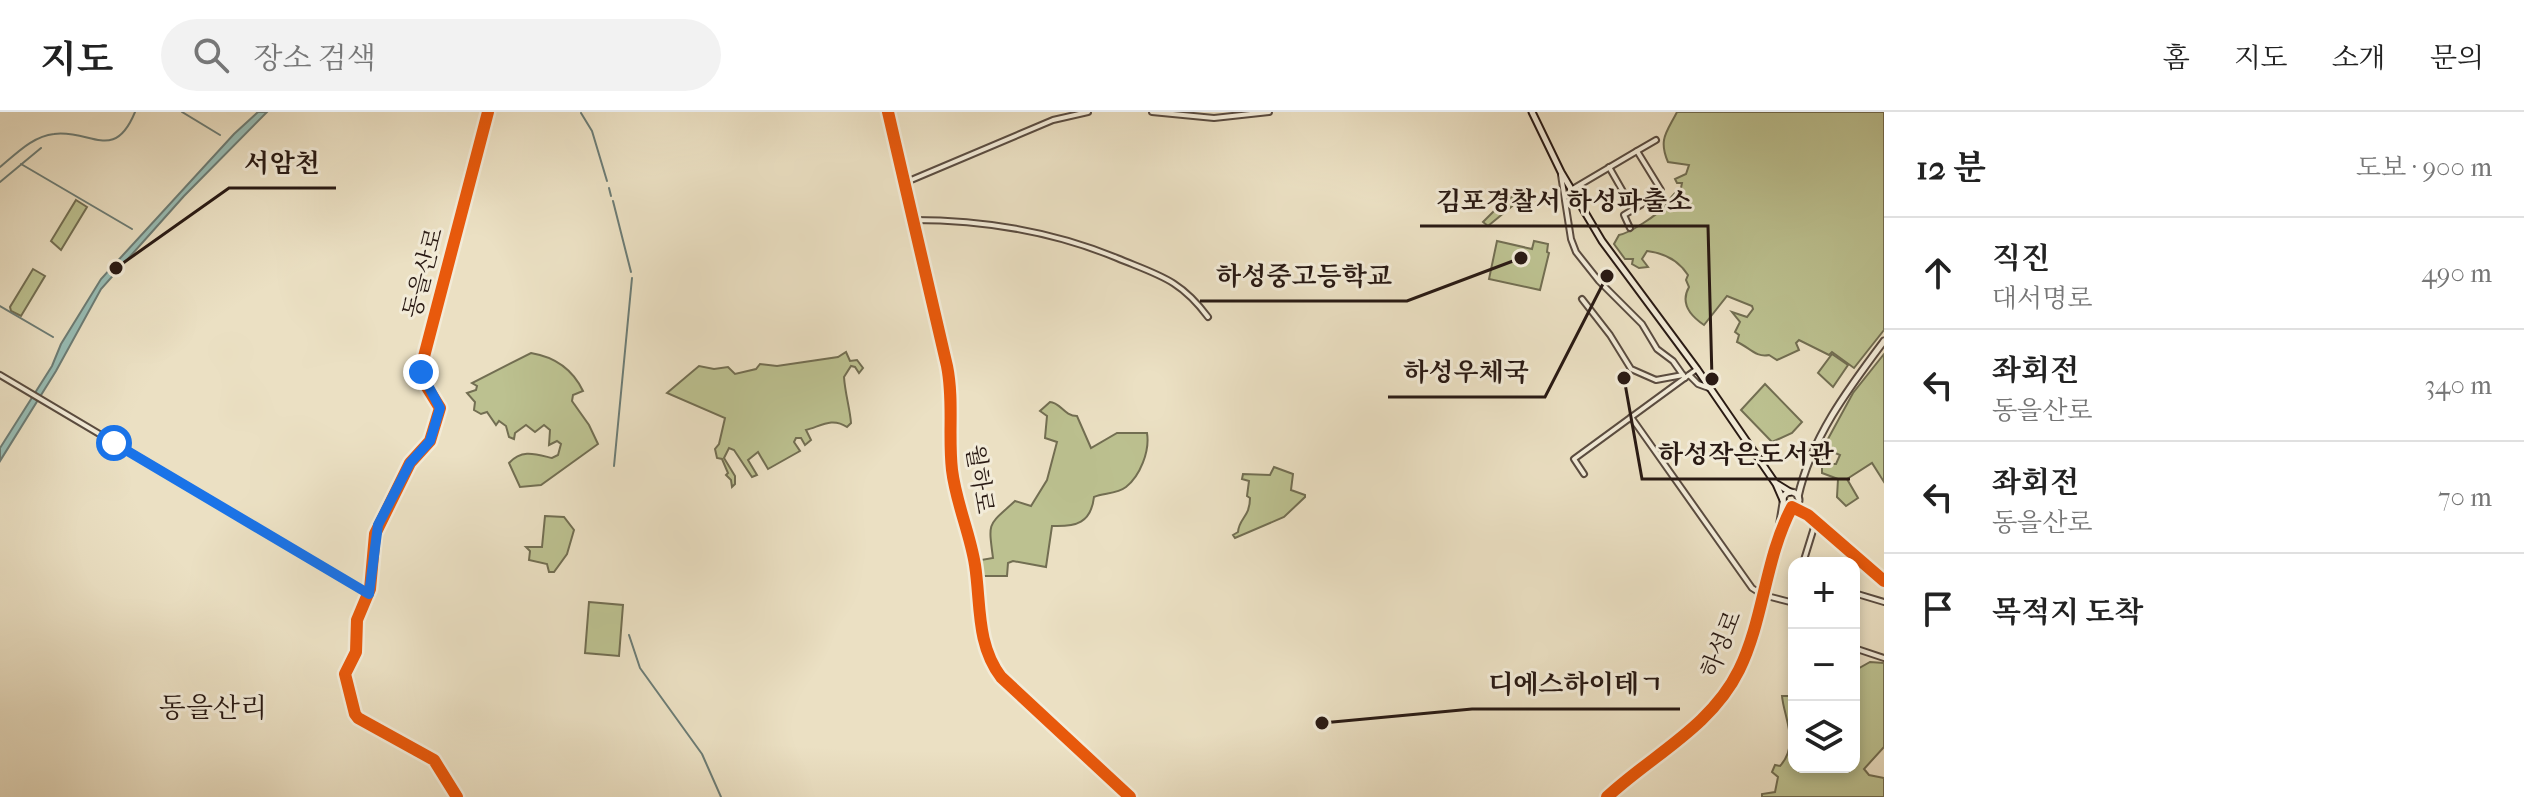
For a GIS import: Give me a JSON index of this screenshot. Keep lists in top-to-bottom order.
{
  "streets": {
    "street": ["동을산로", "월하로", "하성로"]
  },
  "districts": ["동을산리"],
  "places": [
    "하성중고등학교",
    "서암천",
    "하성우체국",
    "하성작은도서관",
    "김포경찰서 하성파출소",
    "디에스하이테ㄱ"
  ],
  "page": {
    "header": "지도",
    "search": "장소 검색",
    "nav": [
      "홈",
      "지도",
      "소개",
      "문의"
    ],
    "heading": ["12 분", "도보 · 900 m"],
    "list": [
      ["직진", "대서명로", "490 m"],
      ["좌회전", "동을산로", "340 m"],
      ["좌회전", "동을산로", "70 m"],
      "목적지 도착"
    ],
    "map_buttons": ["+", "−"]
  }
}
